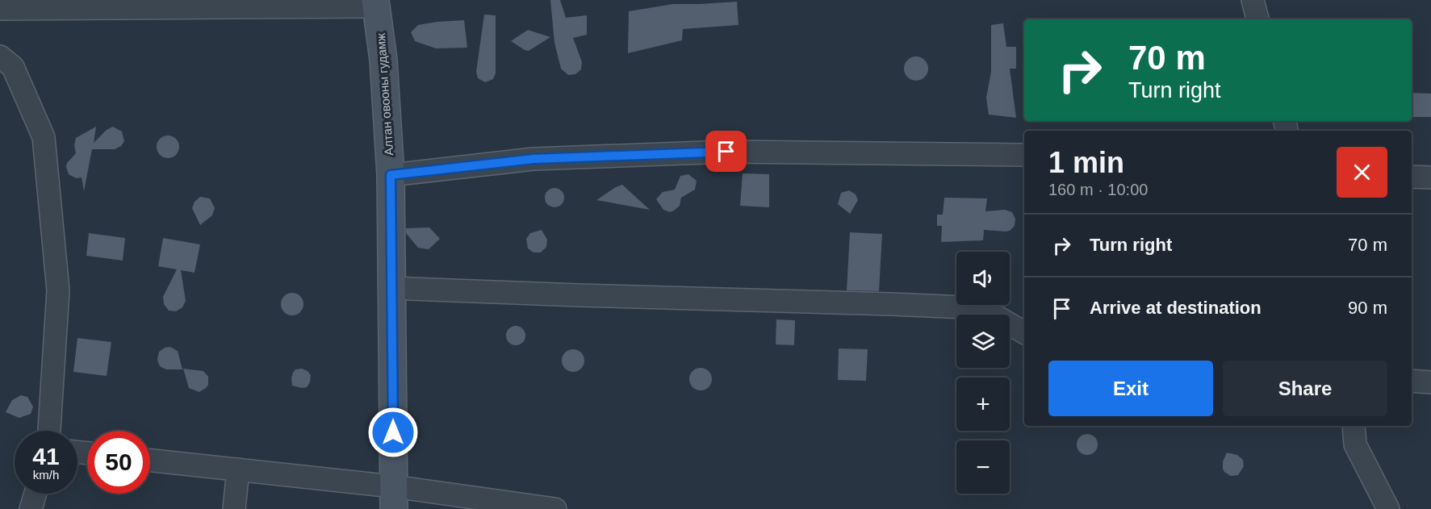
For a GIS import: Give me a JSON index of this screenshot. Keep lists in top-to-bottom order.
{
  "streets": {
    "main road": ["Алтан овооны гудамж"]
  },
  "page": {
    "turn": ["70 m", "Turn right"],
    "heading": ["1 min", "160 m · 10:00"],
    "list": [
      {
        "name": "Turn right",
        "value": "70 m"
      },
      {
        "name": "Arrive at destination",
        "value": "90 m"
      }
    ],
    "map_buttons": ["+", "−"],
    "buttons": ["Exit", "Share"],
    "speed": "41 km/h",
    "limit": "50"
  }
}
